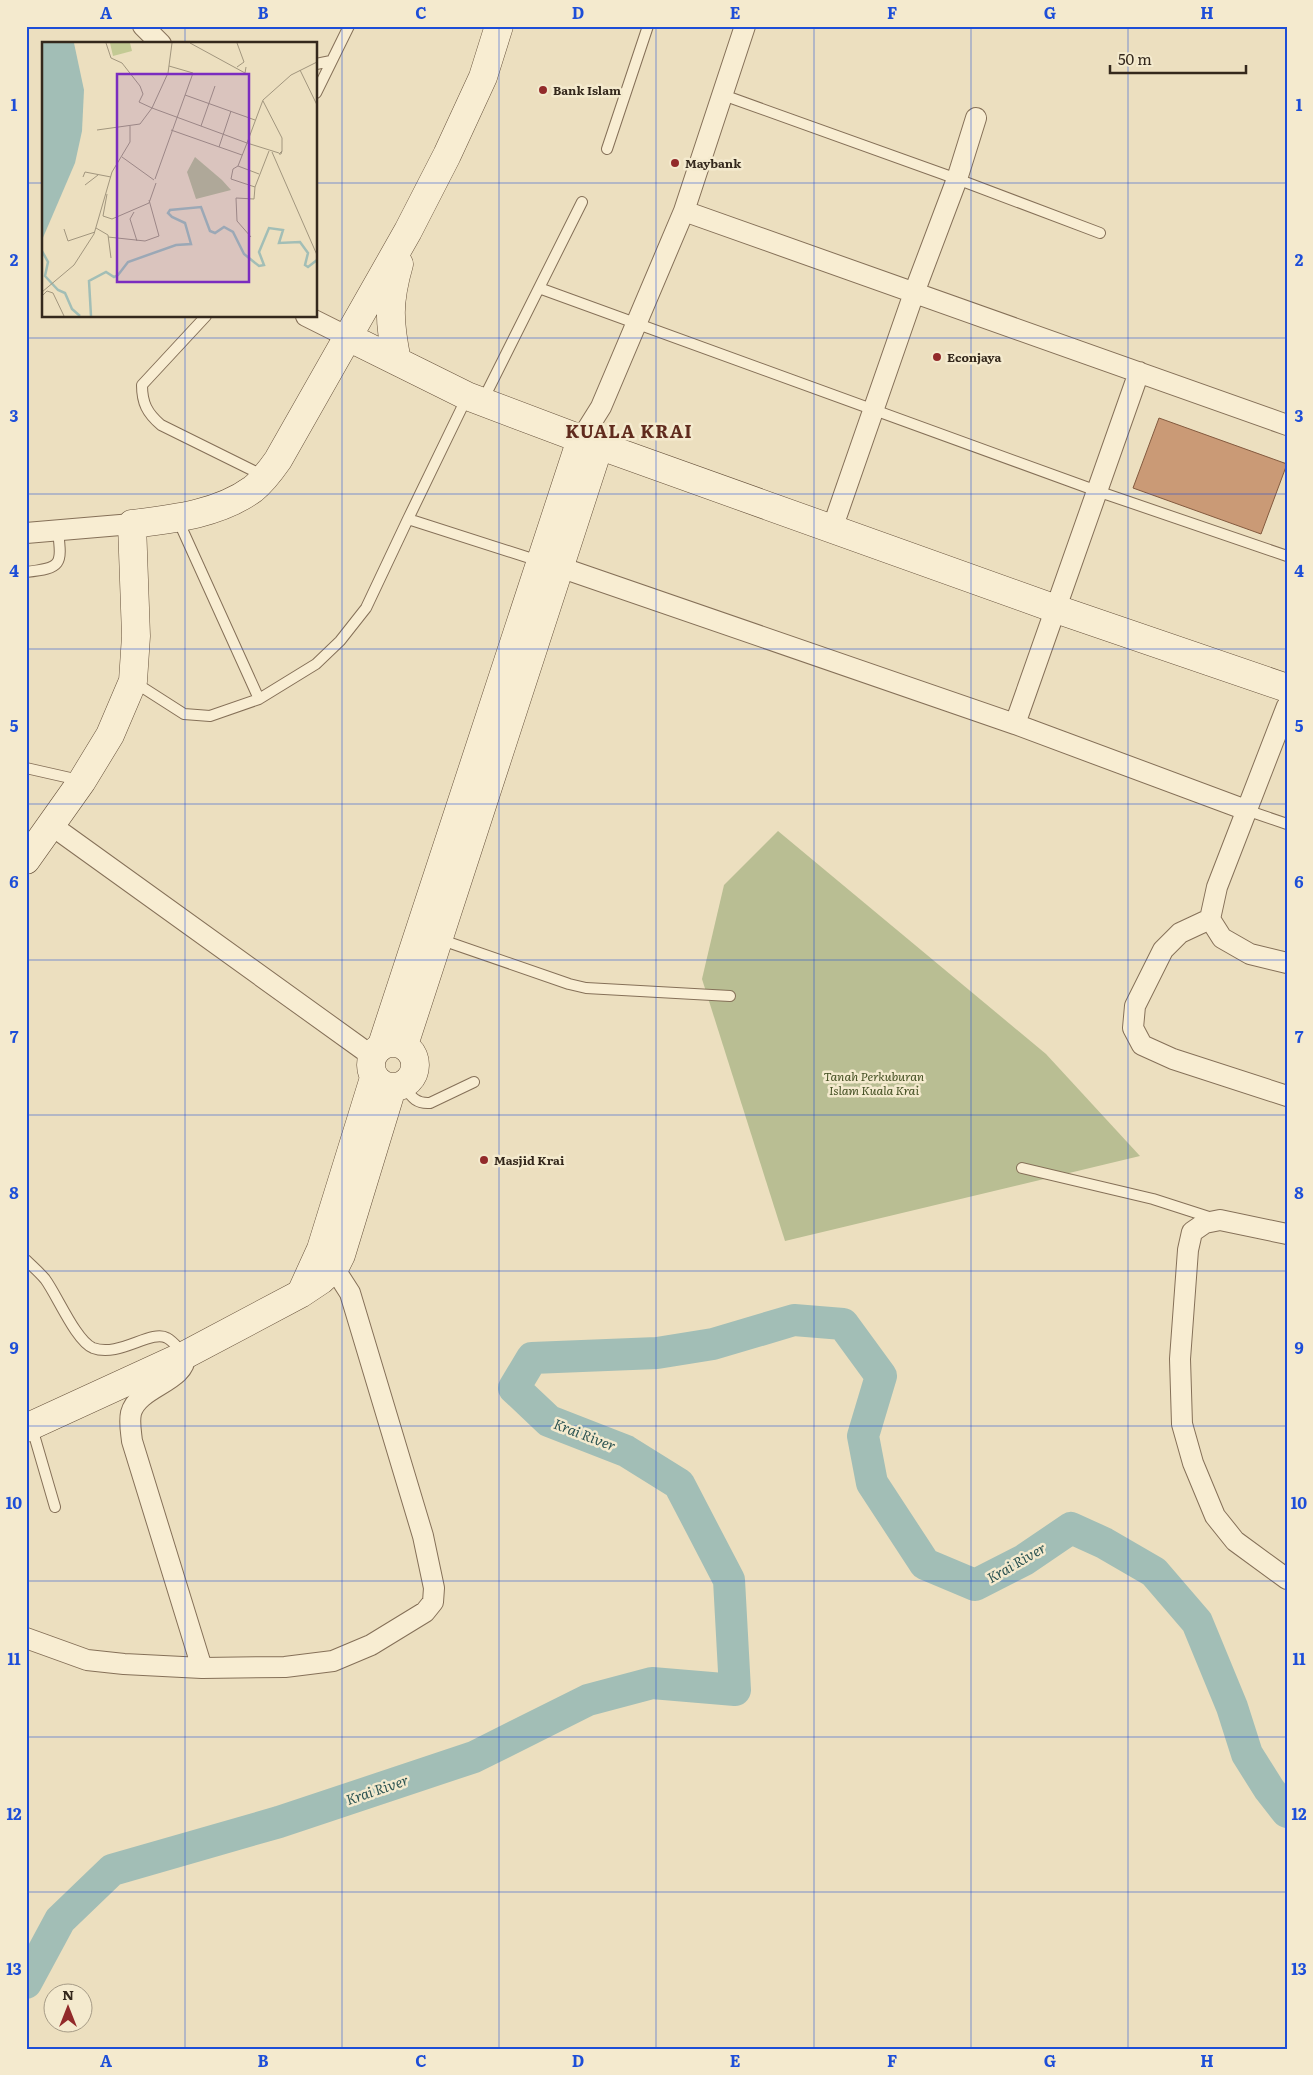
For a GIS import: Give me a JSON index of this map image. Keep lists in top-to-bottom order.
{
  "districts": ["KUALA KRAI"],
  "water": ["Krai River"],
  "parks": ["Tanah Perkuburan Islam Kuala Krai"],
  "places": [
    "Bank Islam",
    "Maybank",
    "Econjaya",
    "Masjid Krai"
  ],
  "scale_bar": "50 m",
  "north": "top",
  "grid": {
    "columns": [
      "A",
      "B",
      "C",
      "D",
      "E",
      "F",
      "G",
      "H"
    ],
    "rows": [
      "1",
      "2",
      "3",
      "4",
      "5",
      "6",
      "7",
      "8",
      "9",
      "10",
      "11",
      "12",
      "13"
    ]
  }
}
